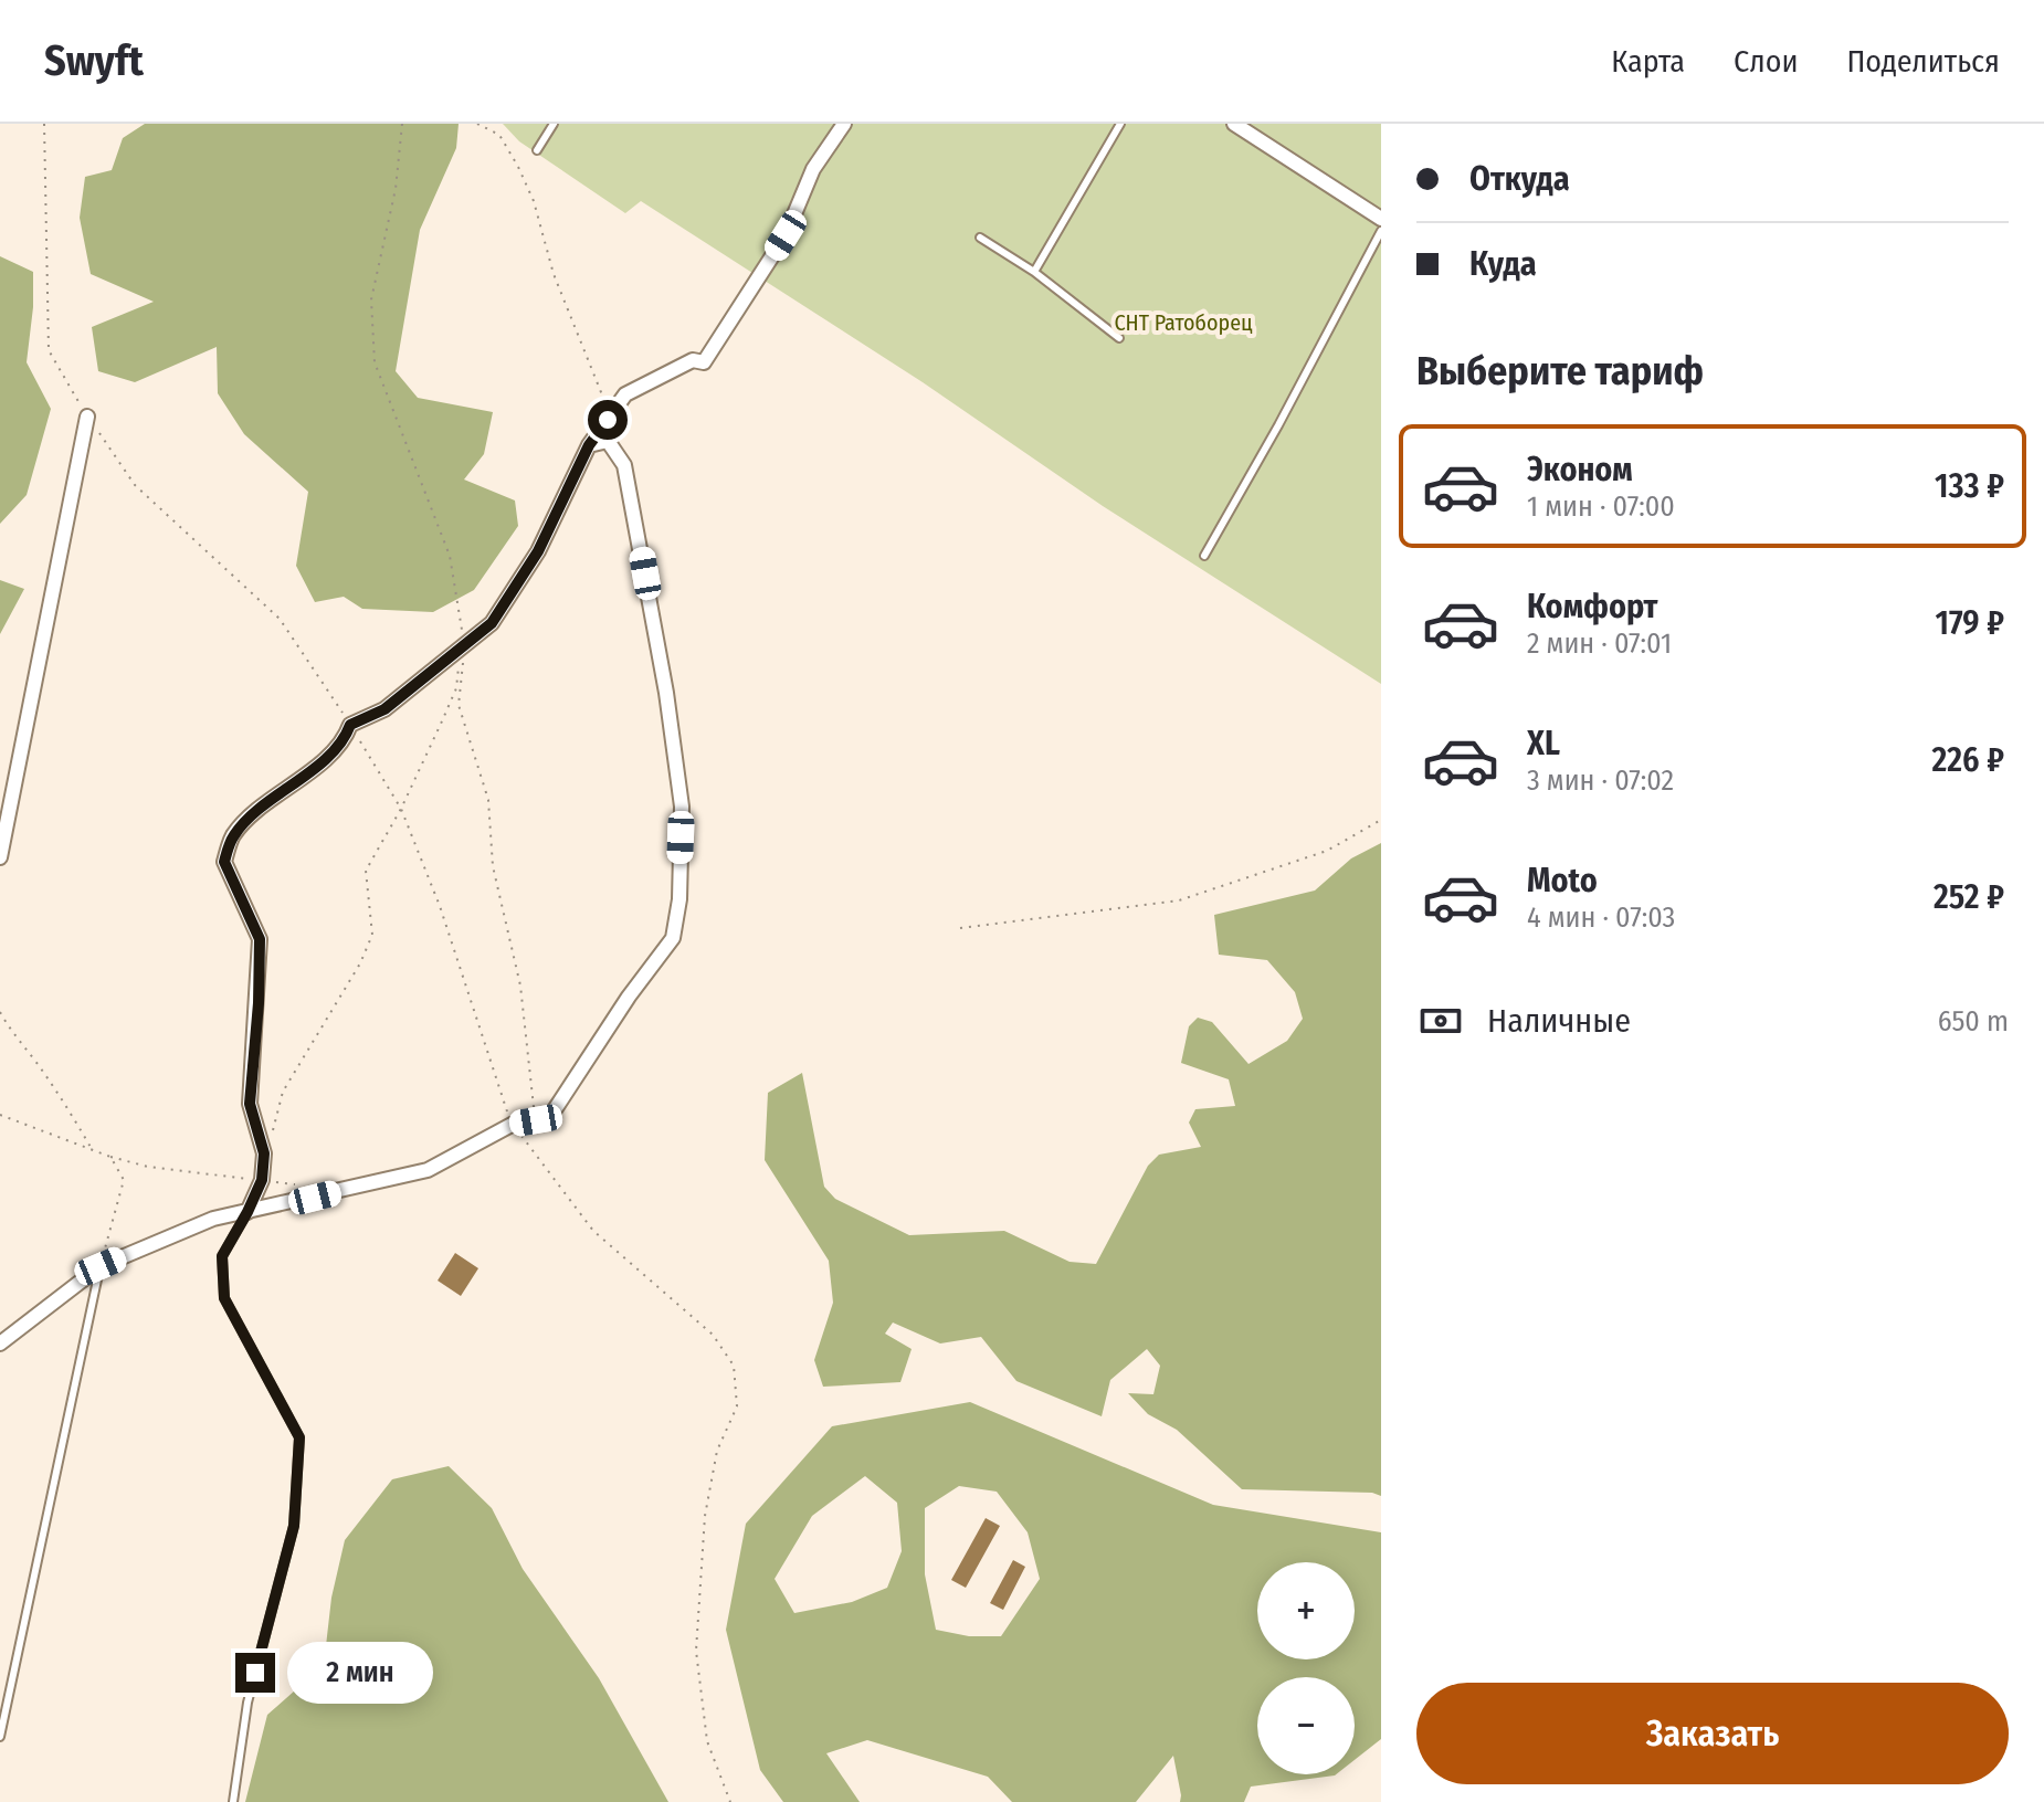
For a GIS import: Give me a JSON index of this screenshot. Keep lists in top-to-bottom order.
{
  "parks": ["СНТ Ратоборец"],
  "page": {
    "header": "Swyft",
    "nav": ["Карта", "Слои", "Поделиться"],
    "banner": ["Откуда", "Куда"],
    "heading": "Выберите тариф",
    "list": [
      {
        "name": "Эконом",
        "note": "1 мин · 07:00",
        "value": "133 ₽"
      },
      {
        "name": "Комфорт",
        "note": "2 мин · 07:01",
        "value": "179 ₽"
      },
      {
        "name": "XL",
        "note": "3 мин · 07:02",
        "value": "226 ₽"
      },
      {
        "name": "Moto",
        "note": "4 мин · 07:03",
        "value": "252 ₽"
      }
    ],
    "pay": ["Наличные", "650 m"],
    "map_buttons": ["+", "−"],
    "bubble": "2 мин",
    "buttons": "Заказать"
  }
}
